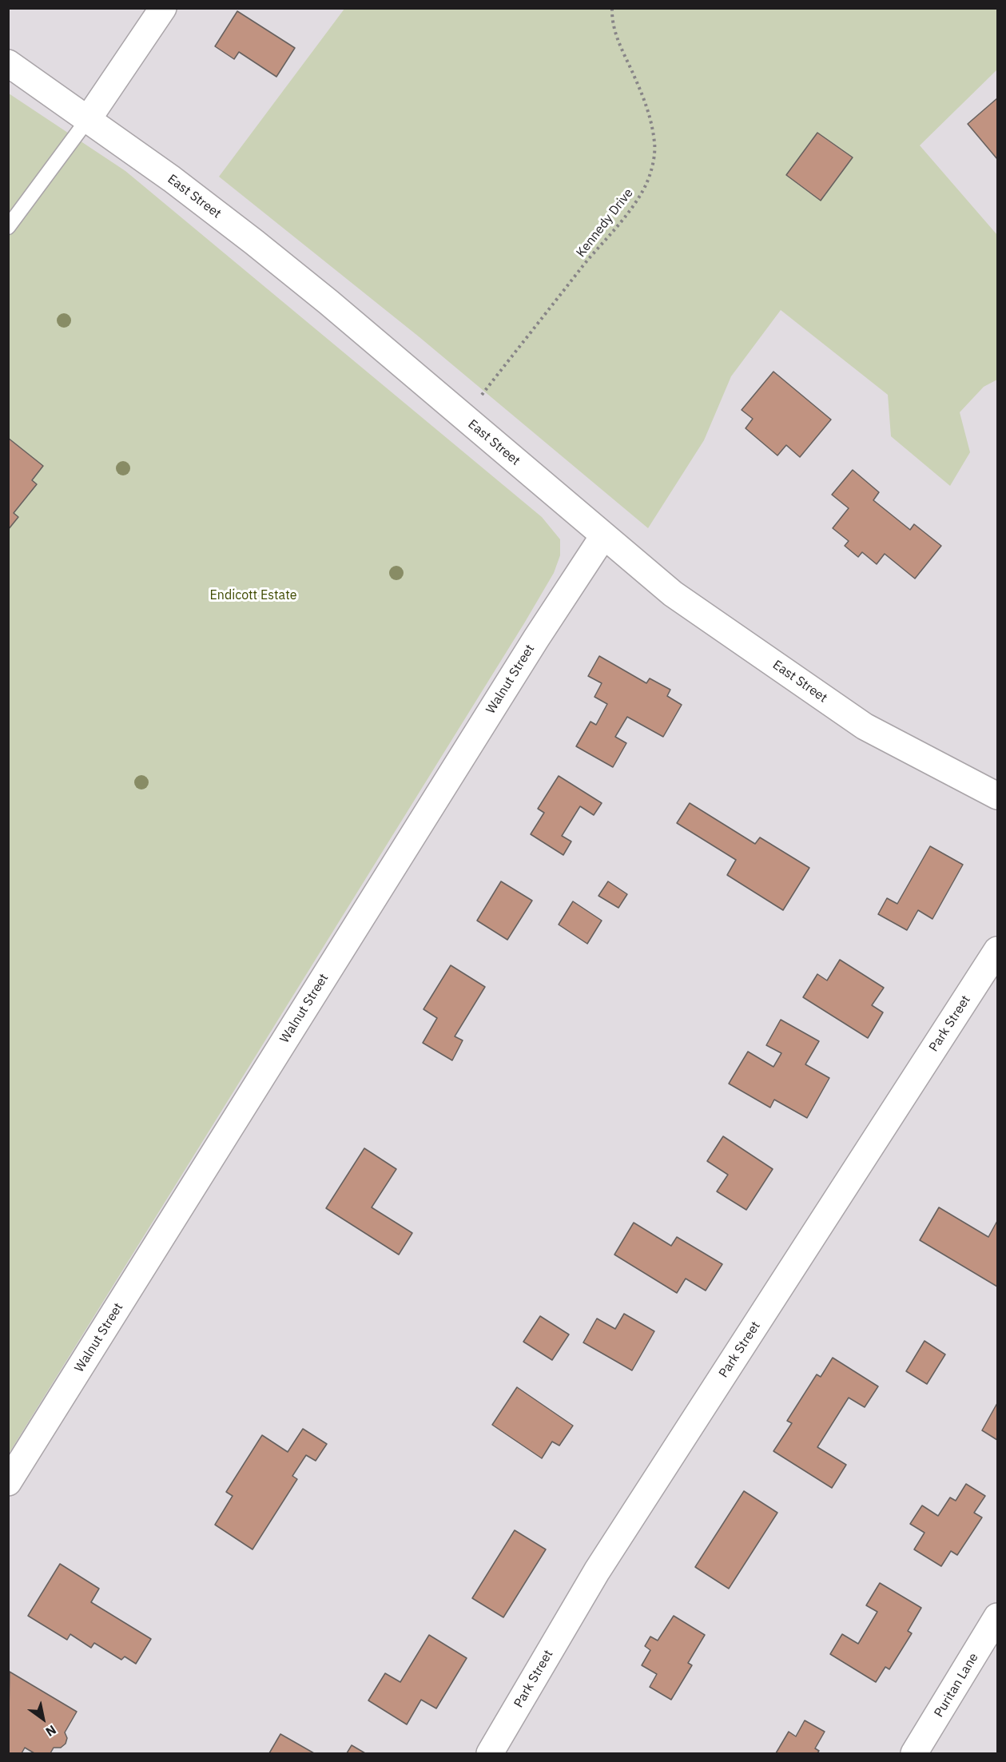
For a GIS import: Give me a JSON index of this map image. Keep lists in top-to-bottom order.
{
  "streets": {
    "street": [
      "East Street",
      "Walnut Street",
      "Park Street",
      "Puritan Lane"
    ],
    "path": ["Kennedy Drive"]
  },
  "crossings": [
    ["East Street", "Kennedy Drive"],
    ["East Street", "Walnut Street"]
  ],
  "parks": ["Endicott Estate"],
  "north": "bottom right"
}
